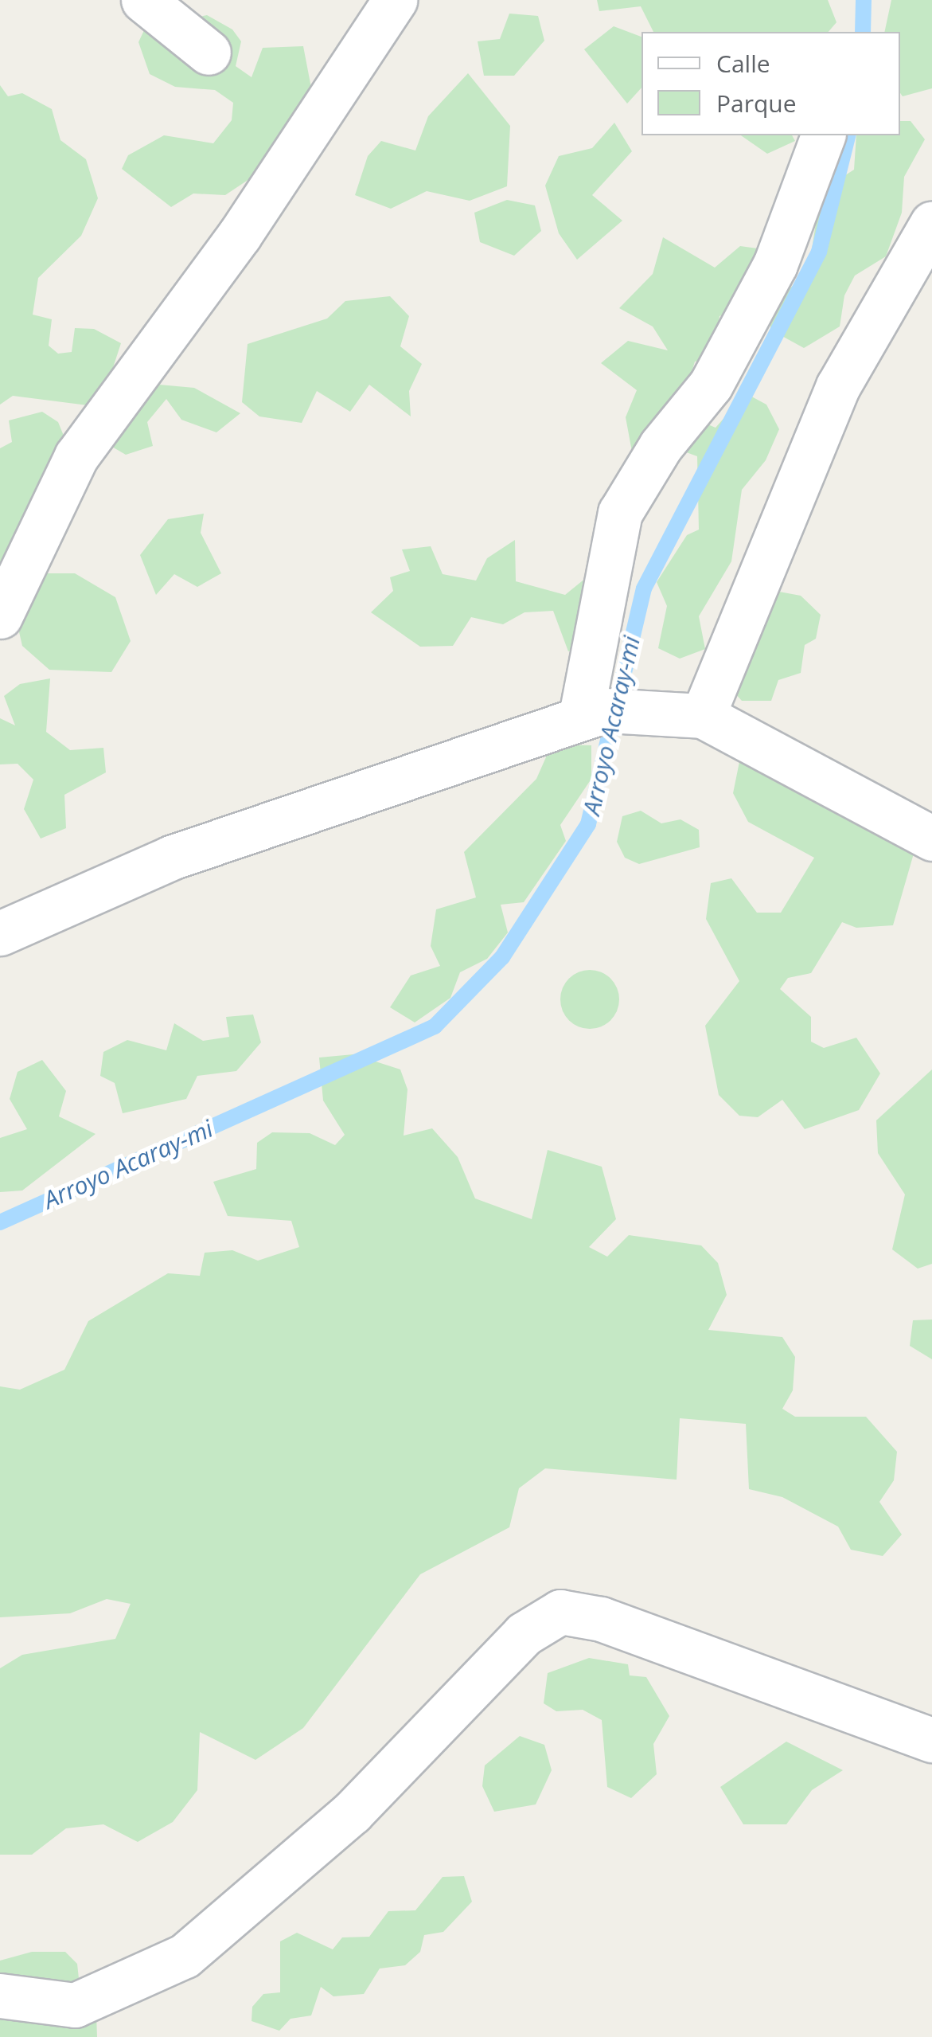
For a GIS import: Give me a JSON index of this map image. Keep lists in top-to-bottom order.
{
  "water": ["Arroyo Acaray-mi"],
  "legend": ["Calle", "Parque"]
}
